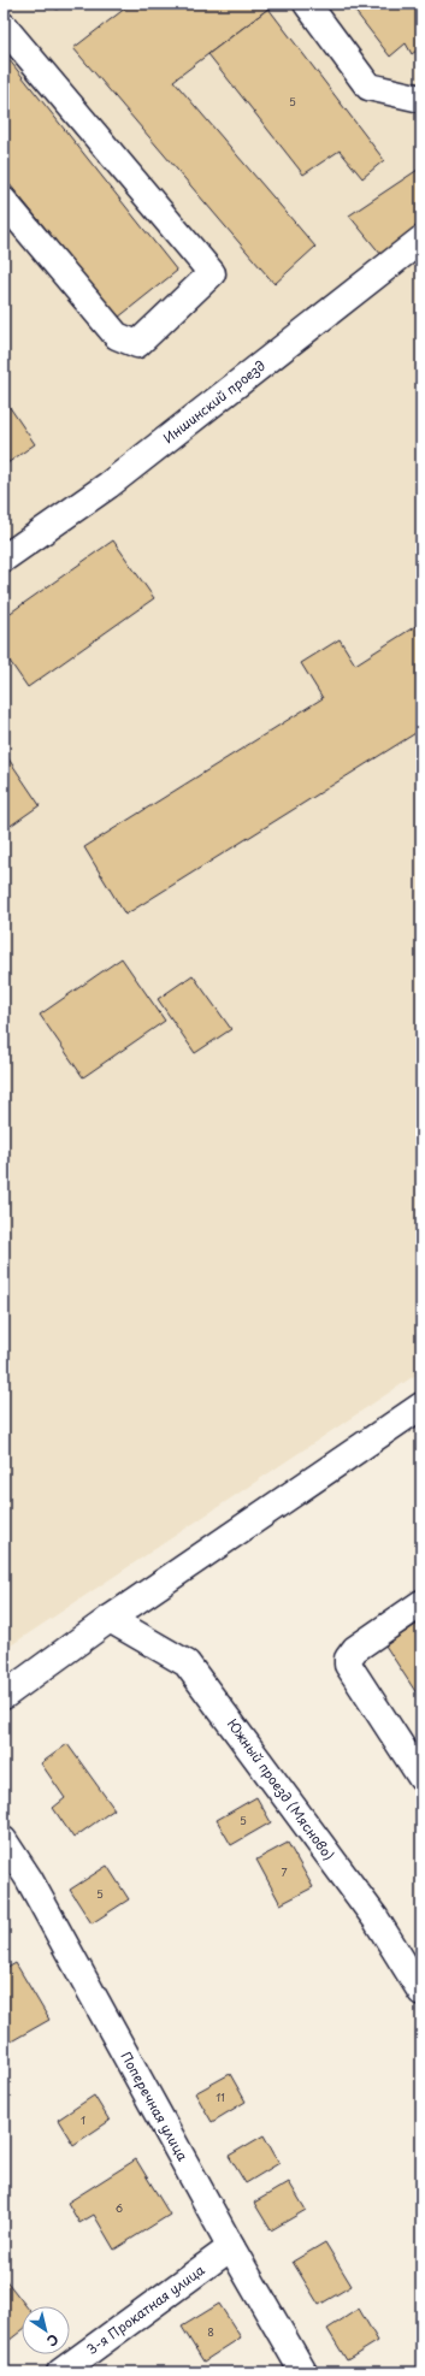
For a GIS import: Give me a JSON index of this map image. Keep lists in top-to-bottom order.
{
  "streets": {
    "street": [
      "Иншинский проезд",
      "Южный проезд (Мясново)",
      "Поперечная улица",
      "3-я Прокатная улица"
    ]
  },
  "crossings": [
    ["Поперечная улица", "3-я Прокатная улица"]
  ],
  "house_numbers": [
    "5",
    "5",
    "7",
    "5",
    "11",
    "1",
    "6",
    "8"
  ],
  "north": "bottom right"
}
